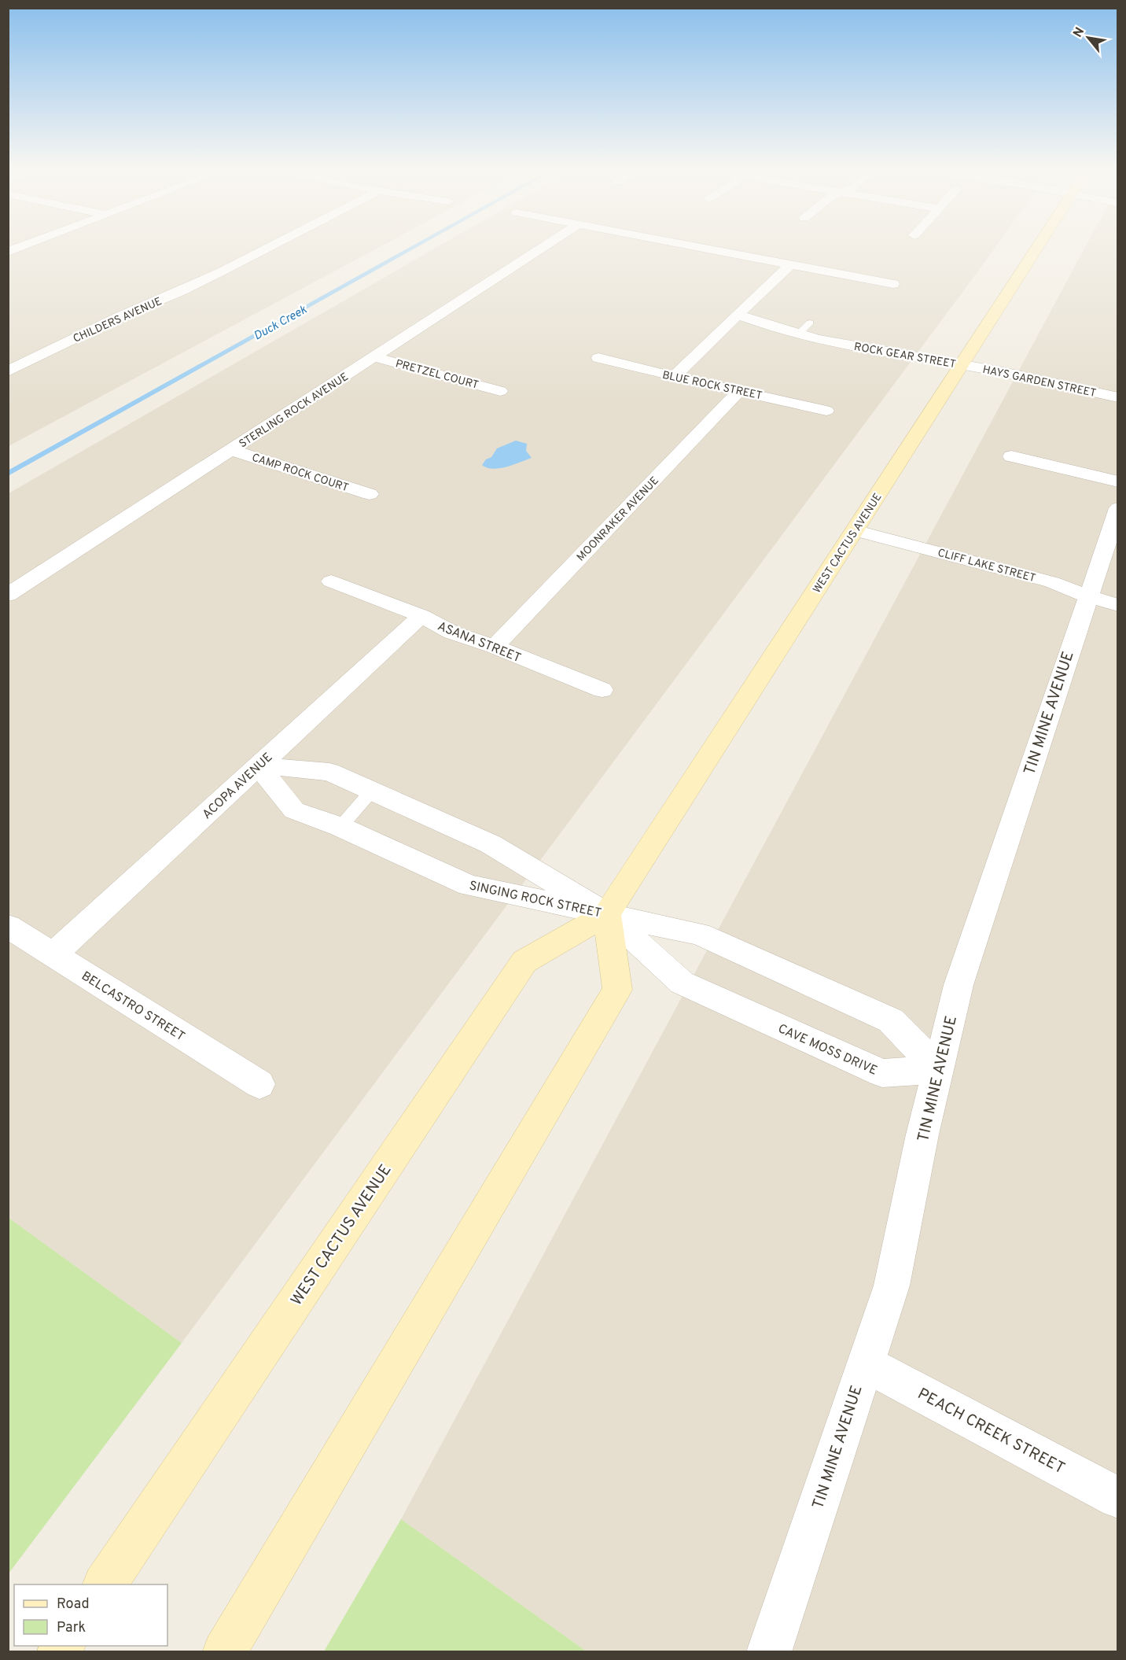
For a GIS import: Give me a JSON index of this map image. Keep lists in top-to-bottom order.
{
  "streets": {
    "main road": ["WEST CACTUS AVENUE"],
    "street": [
      "CHILDERS AVENUE",
      "ROCK GEAR STREET",
      "PRETZEL COURT",
      "HAYS GARDEN STREET",
      "BLUE ROCK STREET",
      "STERLING ROCK AVENUE",
      "CAMP ROCK COURT",
      "MOONRAKER AVENUE",
      "CLIFF LAKE STREET",
      "ASANA STREET",
      "TIN MINE AVENUE",
      "ACOPA AVENUE",
      "SINGING ROCK STREET",
      "BELCASTRO STREET",
      "CAVE MOSS DRIVE",
      "PEACH CREEK STREET"
    ]
  },
  "crossings": [
    ["ROCK GEAR STREET", "HAYS GARDEN STREET"],
    ["ROCK GEAR STREET", "WEST CACTUS AVENUE"],
    ["PRETZEL COURT", "STERLING ROCK AVENUE"],
    ["HAYS GARDEN STREET", "WEST CACTUS AVENUE"],
    ["BLUE ROCK STREET", "MOONRAKER AVENUE"],
    ["STERLING ROCK AVENUE", "CAMP ROCK COURT"],
    ["MOONRAKER AVENUE", "ASANA STREET"],
    ["WEST CACTUS AVENUE", "CLIFF LAKE STREET"],
    ["WEST CACTUS AVENUE", "SINGING ROCK STREET"],
    ["WEST CACTUS AVENUE", "CAVE MOSS DRIVE"],
    ["CLIFF LAKE STREET", "TIN MINE AVENUE"],
    ["ASANA STREET", "ACOPA AVENUE"],
    ["TIN MINE AVENUE", "CAVE MOSS DRIVE"],
    ["TIN MINE AVENUE", "PEACH CREEK STREET"],
    ["ACOPA AVENUE", "SINGING ROCK STREET"],
    ["ACOPA AVENUE", "BELCASTRO STREET"],
    ["SINGING ROCK STREET", "CAVE MOSS DRIVE"]
  ],
  "water": ["Duck Creek"],
  "legend": ["Road", "Park"],
  "north": "top left"
}
